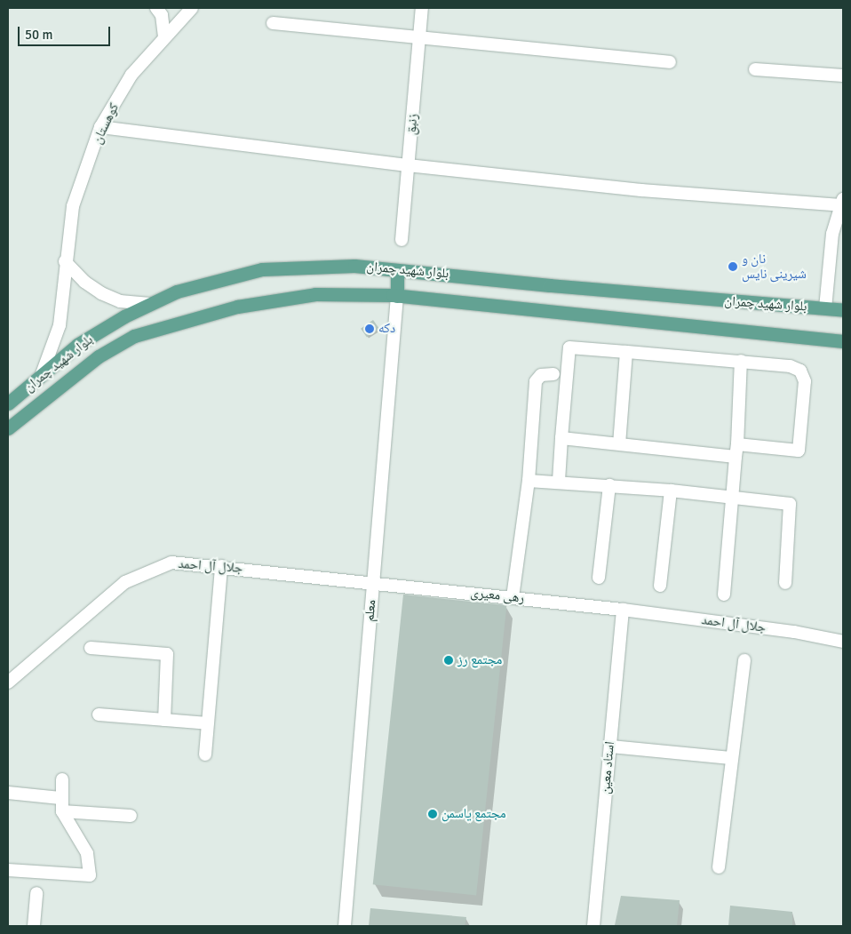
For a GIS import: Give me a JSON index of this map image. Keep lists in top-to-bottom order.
{
  "streets": {
    "main road": ["بلوار شهید چمران"],
    "street": [
      "کوهستان",
      "زنبق",
      "جلال آل احمد",
      "رهی معیری",
      "معلم",
      "استاد معین"
    ]
  },
  "crossings": [
    ["کوهستان", "بلوار شهید چمران"],
    ["بلوار شهید چمران", "معلم"],
    ["جلال آل احمد", "رهی معیری"],
    ["جلال آل احمد", "معلم"],
    ["جلال آل احمد", "استاد معین"],
    ["رهی معیری", "معلم"],
    ["رهی معیری", "استاد معین"]
  ],
  "places": [
    "نان و شیرینی نایس",
    "دکه",
    "مجتمع رز",
    "مجتمع یاسمن"
  ],
  "scale_bar": "50 m"
}
